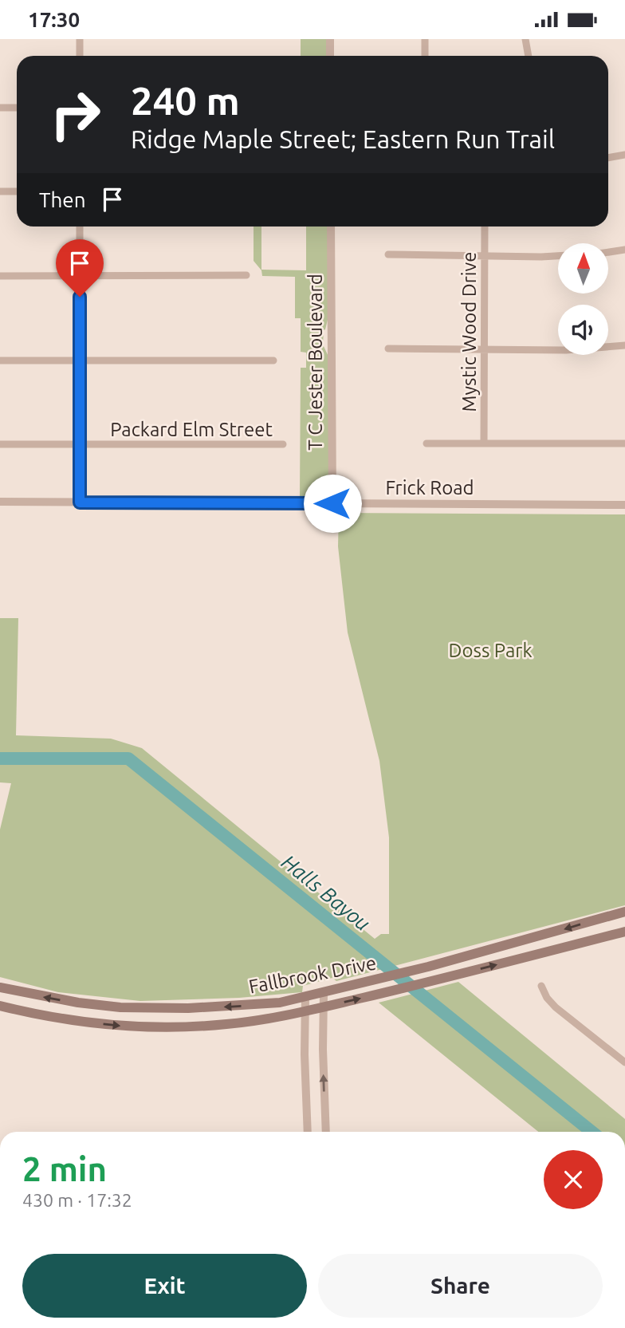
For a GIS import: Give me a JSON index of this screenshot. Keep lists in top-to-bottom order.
{
  "streets": {
    "main road": ["Fallbrook Drive"],
    "street": [
      "Mystic Wood Drive",
      "T C Jester Boulevard",
      "Packard Elm Street",
      "Frick Road"
    ]
  },
  "crossings": [
    ["T C Jester Boulevard", "Frick Road"]
  ],
  "water": ["Halls Bayou"],
  "parks": ["Doss Park"],
  "north": "top",
  "page": {
    "status": "17:30",
    "turn": ["240 m", "Ridge Maple Street; Eastern Run Trail"],
    "then": "Then",
    "heading": ["2 min", "430 m · 17:32"],
    "buttons": ["Exit", "Share"]
  }
}
